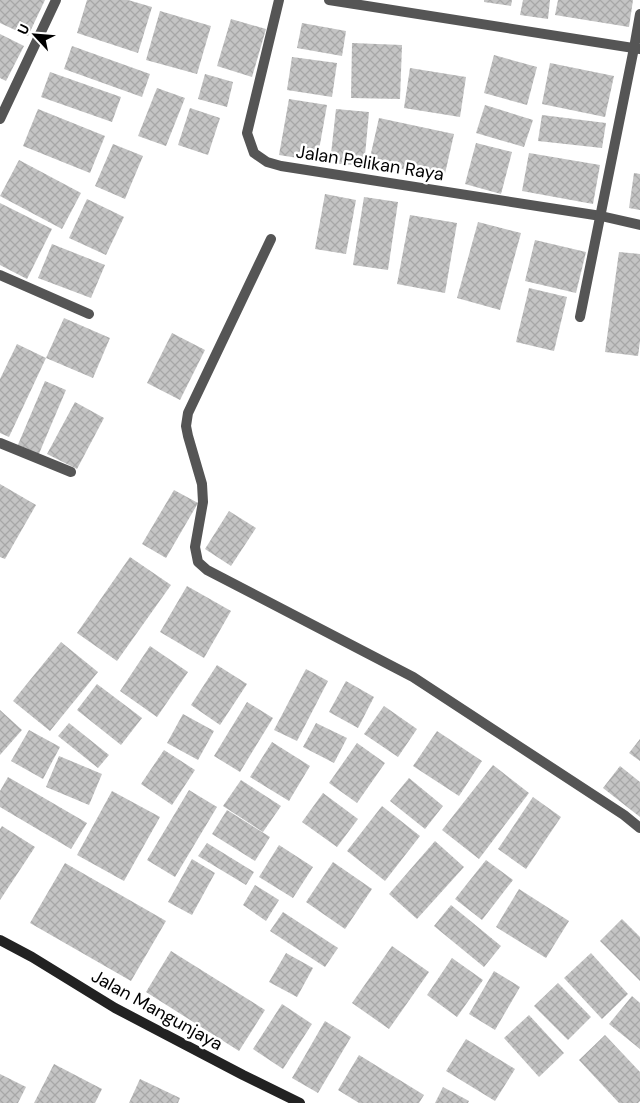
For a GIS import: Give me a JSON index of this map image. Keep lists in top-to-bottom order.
{
  "streets": {
    "main road": ["Jalan Mangunjaya"],
    "street": ["Jalan Pelikan Raya"]
  },
  "north": "top left"
}
